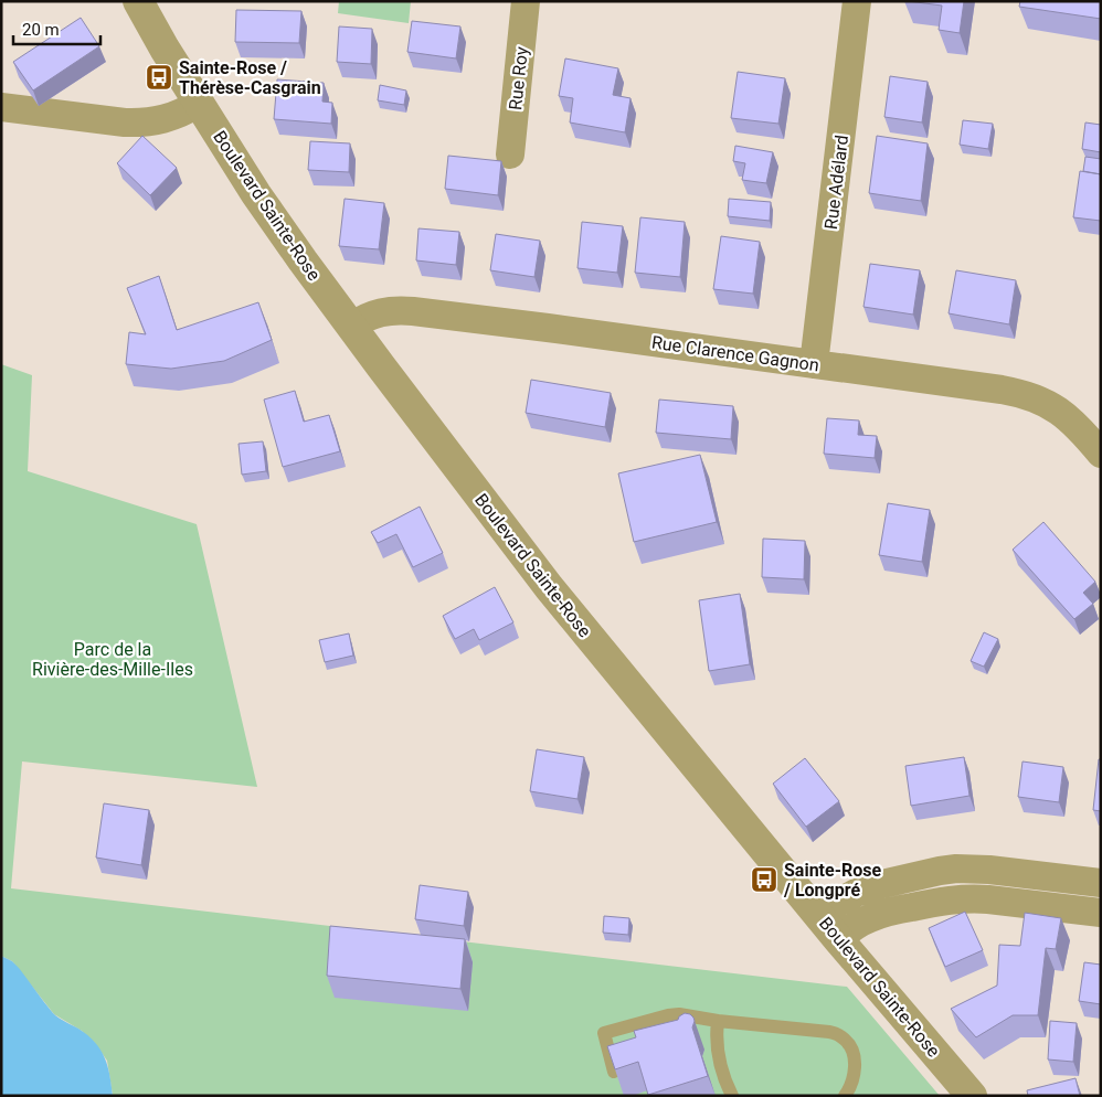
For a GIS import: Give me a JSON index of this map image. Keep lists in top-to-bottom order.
{
  "streets": {
    "street": [
      "Rue Roy",
      "Rue Adélard",
      "Boulevard Sainte-Rose",
      "Rue Clarence Gagnon"
    ]
  },
  "crossings": [
    ["Rue Adélard", "Rue Clarence Gagnon"],
    ["Boulevard Sainte-Rose", "Rue Clarence Gagnon"]
  ],
  "parks": ["Parc de la Rivière-des-Mille-Iles"],
  "places": {
    "bus stop": ["Sainte-Rose / Thérèse-Casgrain", "Sainte-Rose / Longpré"]
  },
  "scale_bar": "20 m"
}
